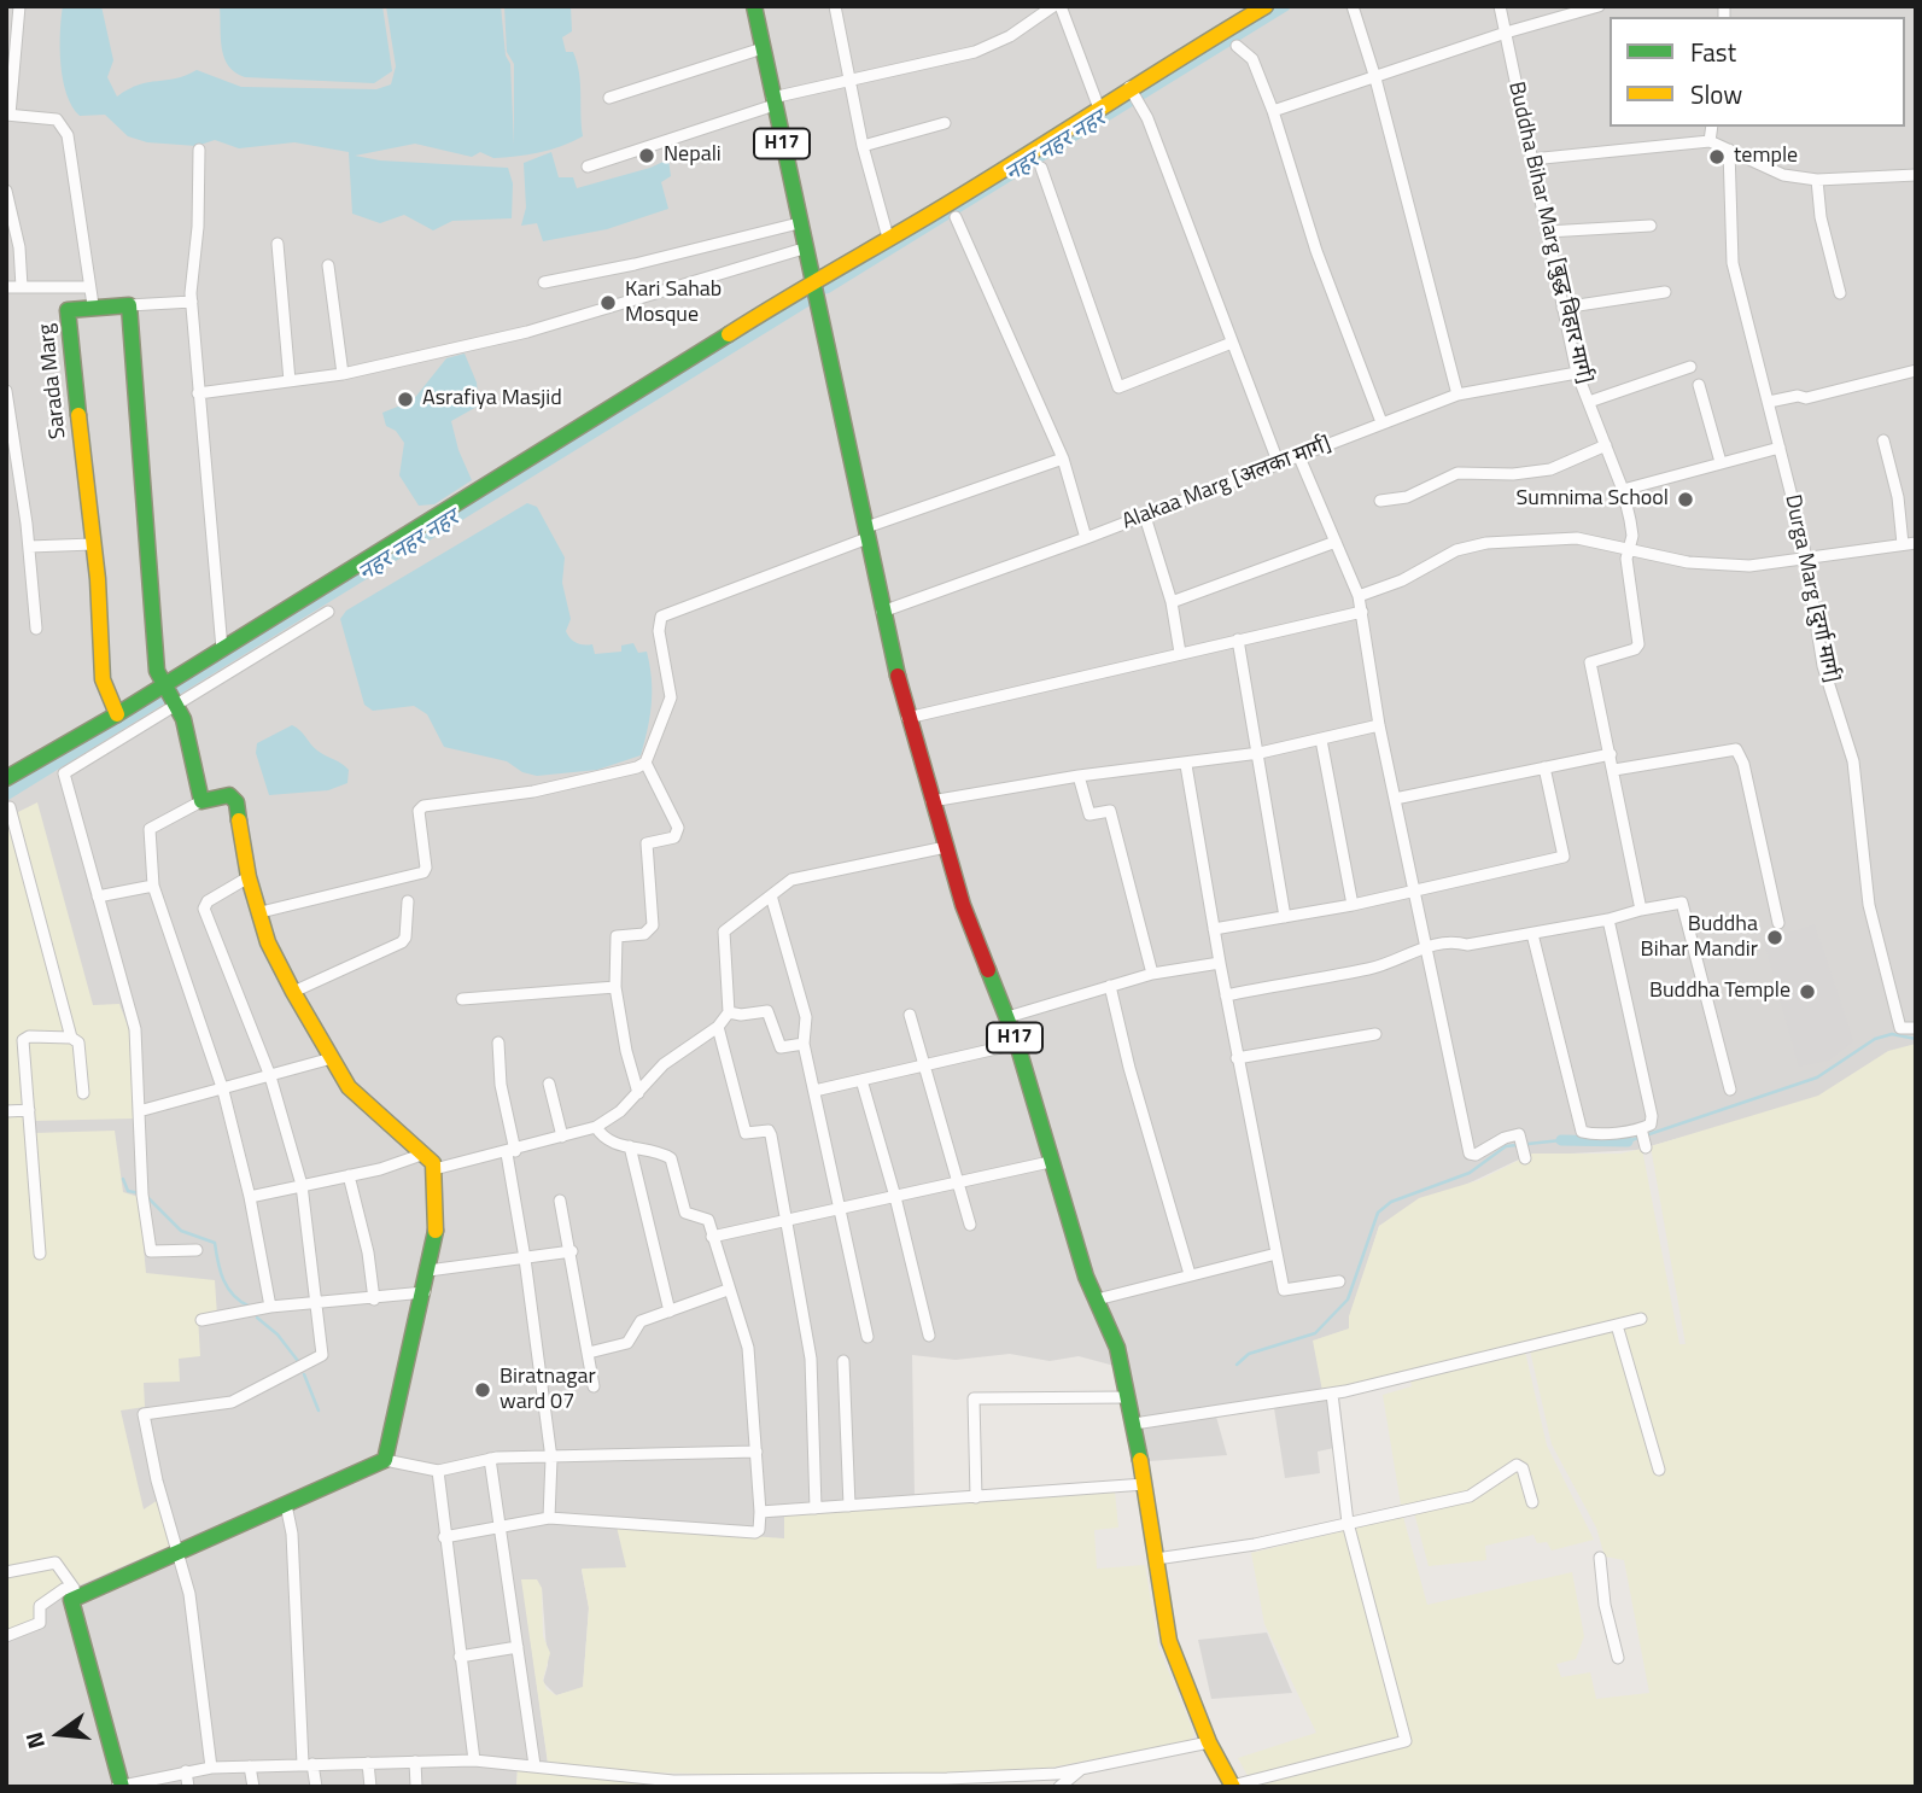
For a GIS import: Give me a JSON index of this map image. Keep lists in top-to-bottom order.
{
  "streets": {
    "street": [
      "H17",
      "Buddha Bihar Marg [बुद्ध विहार मार्ग]",
      "Sarada Marg",
      "Alakaa Marg [अलका मार्ग]",
      "Durga Marg [दुर्गा मार्ग]"
    ]
  },
  "crossings": [
    ["H17", "Alakaa Marg [अलका मार्ग]"],
    ["Buddha Bihar Marg [बुद्ध विहार मार्ग]", "Alakaa Marg [अलका मार्ग]"]
  ],
  "water": ["नहर नहर नहर"],
  "places": [
    "Nepali",
    "temple",
    "Kari Sahab Mosque",
    "Asrafiya Masjid",
    "Sumnima School",
    "Buddha Bihar Mandir",
    "Buddha Temple",
    "Biratnagar ward 07"
  ],
  "legend": ["Fast", "Slow"],
  "north": "left"
}
